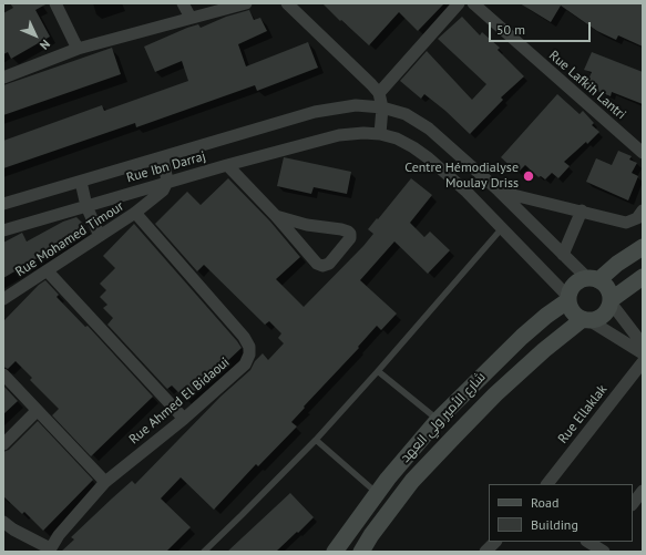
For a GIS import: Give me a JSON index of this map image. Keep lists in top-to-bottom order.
{
  "streets": {
    "main road": ["شارع الأمير ولي العهد"],
    "street": [
      "Rue Lafkih Lantri",
      "Rue Ibn Darraj",
      "Rue Mohamed Timour",
      "Rue Ahmed El Bidaoui",
      "Rue Ellaklak"
    ]
  },
  "crossings": [
    ["Rue Ibn Darraj", "Rue Mohamed Timour"],
    ["Rue Ibn Darraj", "شارع الأمير ولي العهد"],
    ["Rue Mohamed Timour", "Rue Ahmed El Bidaoui"]
  ],
  "places": ["Centre Hémodialyse Moulay Driss"],
  "legend": ["Road", "Building"],
  "scale_bar": "50 m",
  "north": "bottom right"
}
